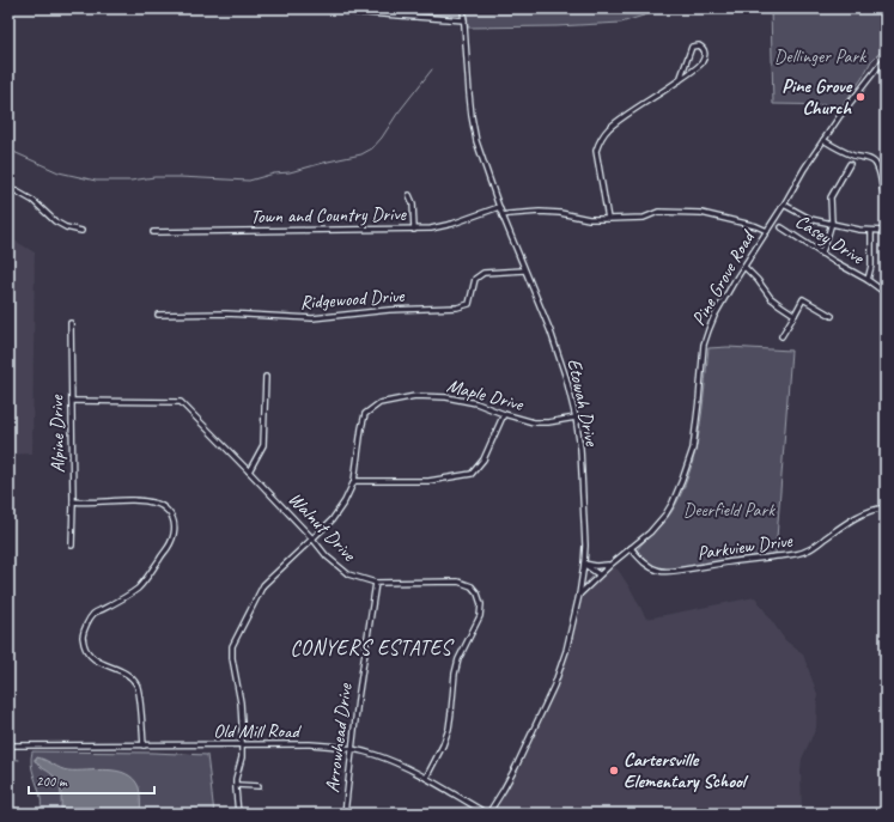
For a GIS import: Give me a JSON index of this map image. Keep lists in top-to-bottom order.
{
  "streets": {
    "street": [
      "Town and Country Drive",
      "Casey Drive",
      "Pine Grove Road",
      "Ridgewood Drive",
      "Maple Drive",
      "Etowah Drive",
      "Alpine Drive",
      "Walnut Drive",
      "Parkview Drive",
      "Old Mill Road",
      "Arrowhead Drive"
    ]
  },
  "crossings": [
    ["Town and Country Drive", "Etowah Drive"],
    ["Pine Grove Road", "Etowah Drive"],
    ["Pine Grove Road", "Parkview Drive"],
    ["Ridgewood Drive", "Etowah Drive"],
    ["Maple Drive", "Etowah Drive"],
    ["Maple Drive", "Walnut Drive"],
    ["Maple Drive", "Old Mill Road"],
    ["Etowah Drive", "Old Mill Road"],
    ["Alpine Drive", "Walnut Drive"],
    ["Walnut Drive", "Old Mill Road"],
    ["Walnut Drive", "Arrowhead Drive"],
    ["Old Mill Road", "Arrowhead Drive"]
  ],
  "districts": ["CONYERS ESTATES"],
  "parks": ["Dellinger Park", "Deerfield Park"],
  "places": ["Pine Grove Church", "Cartersville Elementary School"],
  "scale_bar": "200 m"
}
